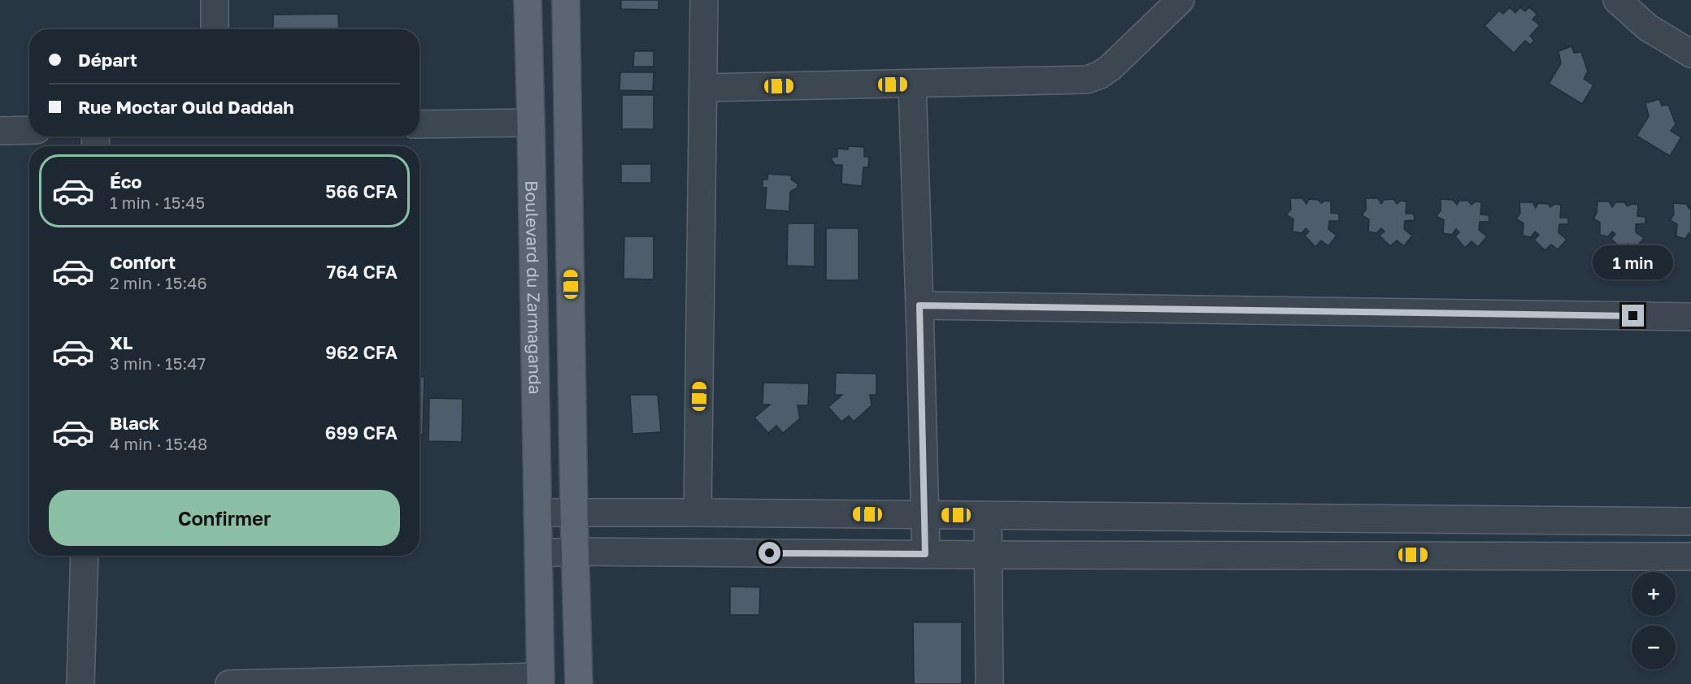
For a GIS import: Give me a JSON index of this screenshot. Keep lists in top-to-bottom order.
{
  "streets": {
    "main road": ["Boulevard du Zarmaganda"]
  },
  "page": {
    "banner": ["Départ", "Rue Moctar Ould Daddah"],
    "list": [
      {
        "name": "Éco",
        "note": "1 min · 15:45",
        "value": "566 CFA"
      },
      {
        "name": "Confort",
        "note": "2 min · 15:46",
        "value": "764 CFA"
      },
      {
        "name": "XL",
        "note": "3 min · 15:47",
        "value": "962 CFA"
      },
      {
        "name": "Black",
        "note": "4 min · 15:48",
        "value": "699 CFA"
      }
    ],
    "bubble": "1 min",
    "buttons": "Confirmer",
    "map_buttons": ["+", "−"]
  }
}
